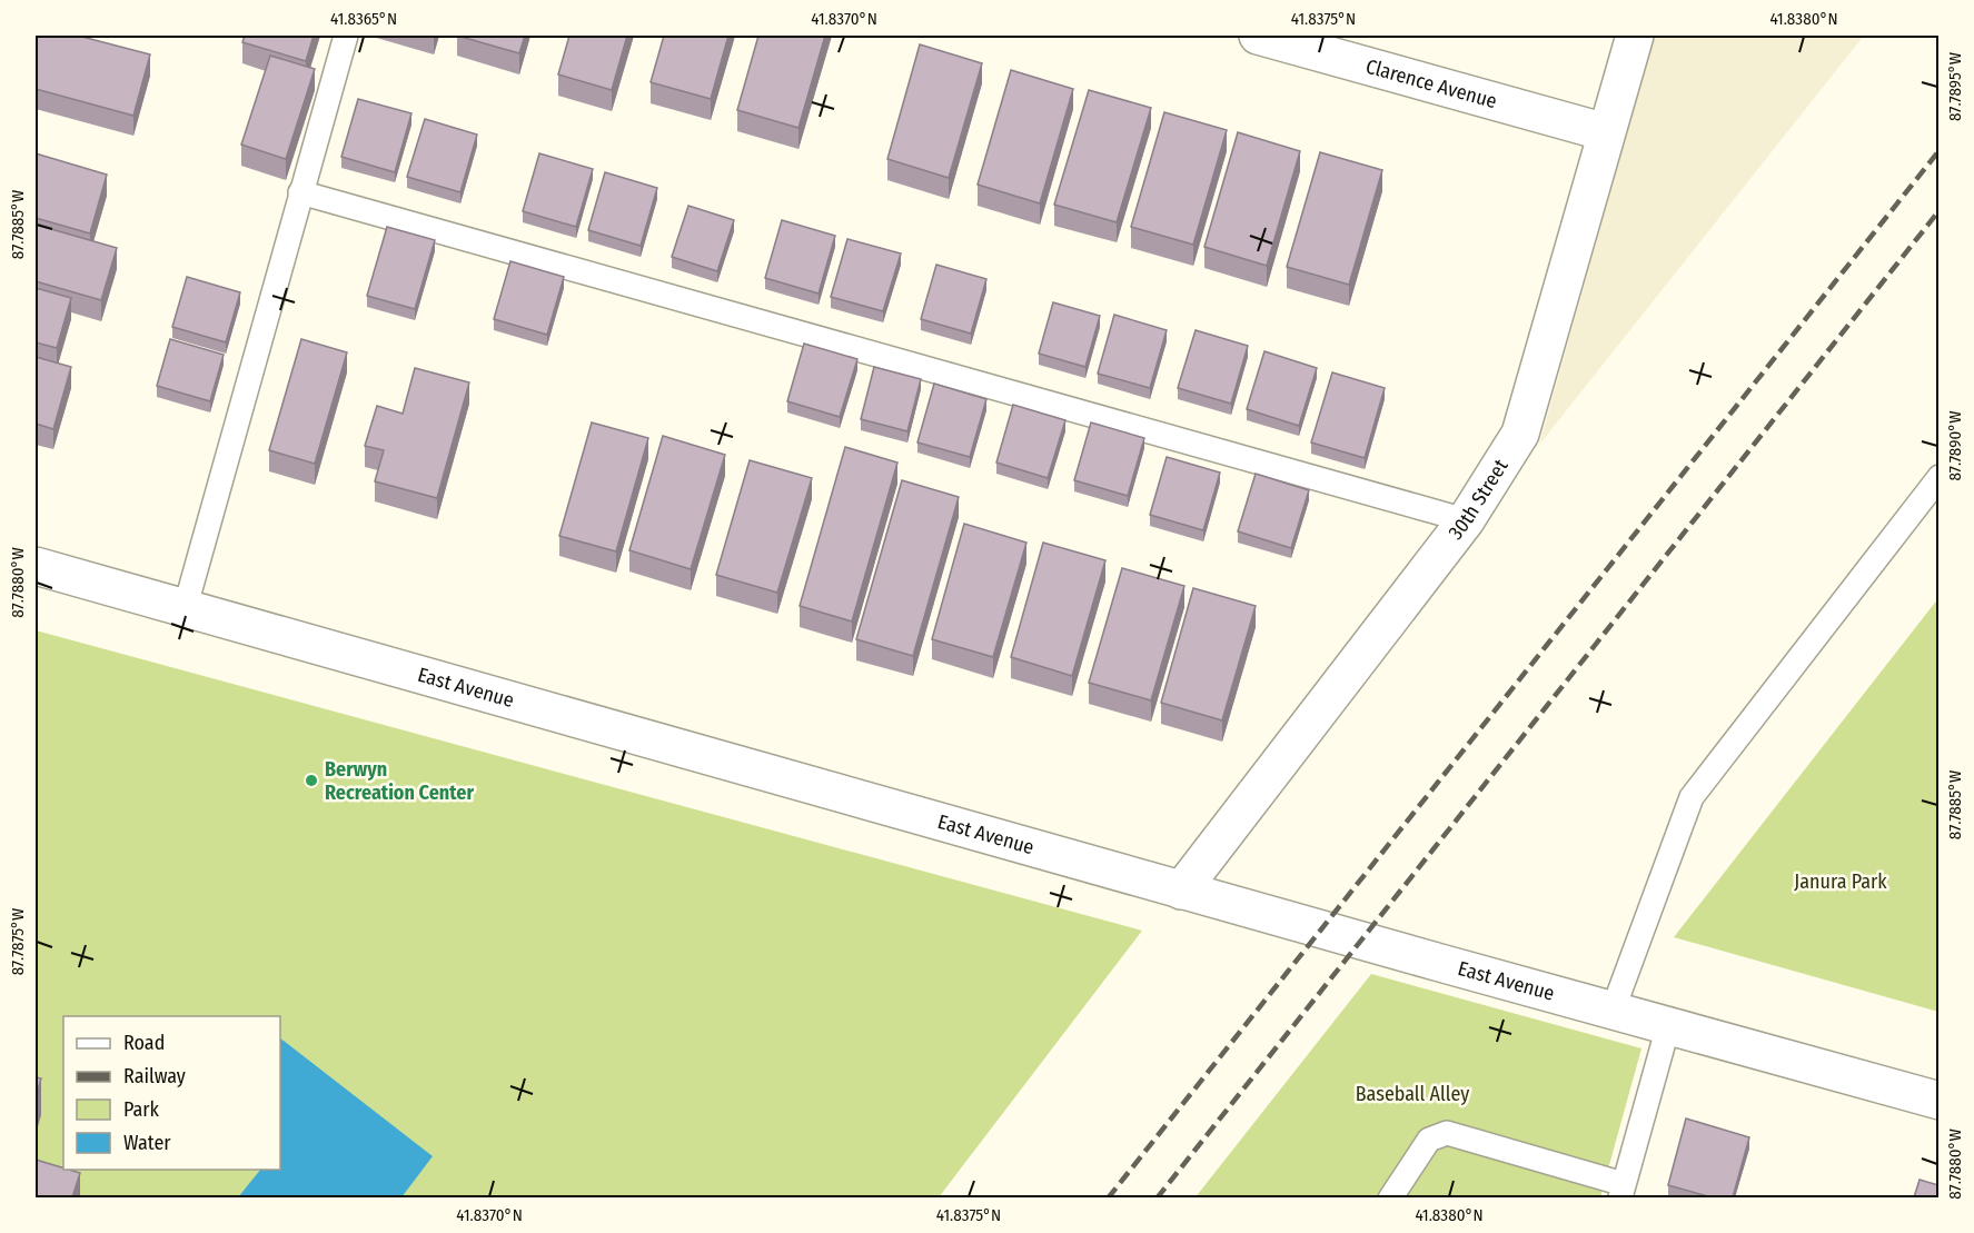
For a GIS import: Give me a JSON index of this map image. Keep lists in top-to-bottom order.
{
  "streets": {
    "street": ["Clarence Avenue", "30th Street", "East Avenue"]
  },
  "crossings": [
    ["Clarence Avenue", "30th Street"],
    ["30th Street", "East Avenue"]
  ],
  "parks": ["Janura Park", "Baseball Alley"],
  "places": ["Berwyn Recreation Center"],
  "legend": [
    "Road",
    "Railway",
    "Park",
    "Water"
  ],
  "coordinates": [
    "41.8365°N",
    "41.8370°N",
    "41.8375°N",
    "41.8380°N",
    "87.7895°W",
    "87.7885°W",
    "87.7890°W",
    "87.7880°W",
    "87.7875°W"
  ]
}
